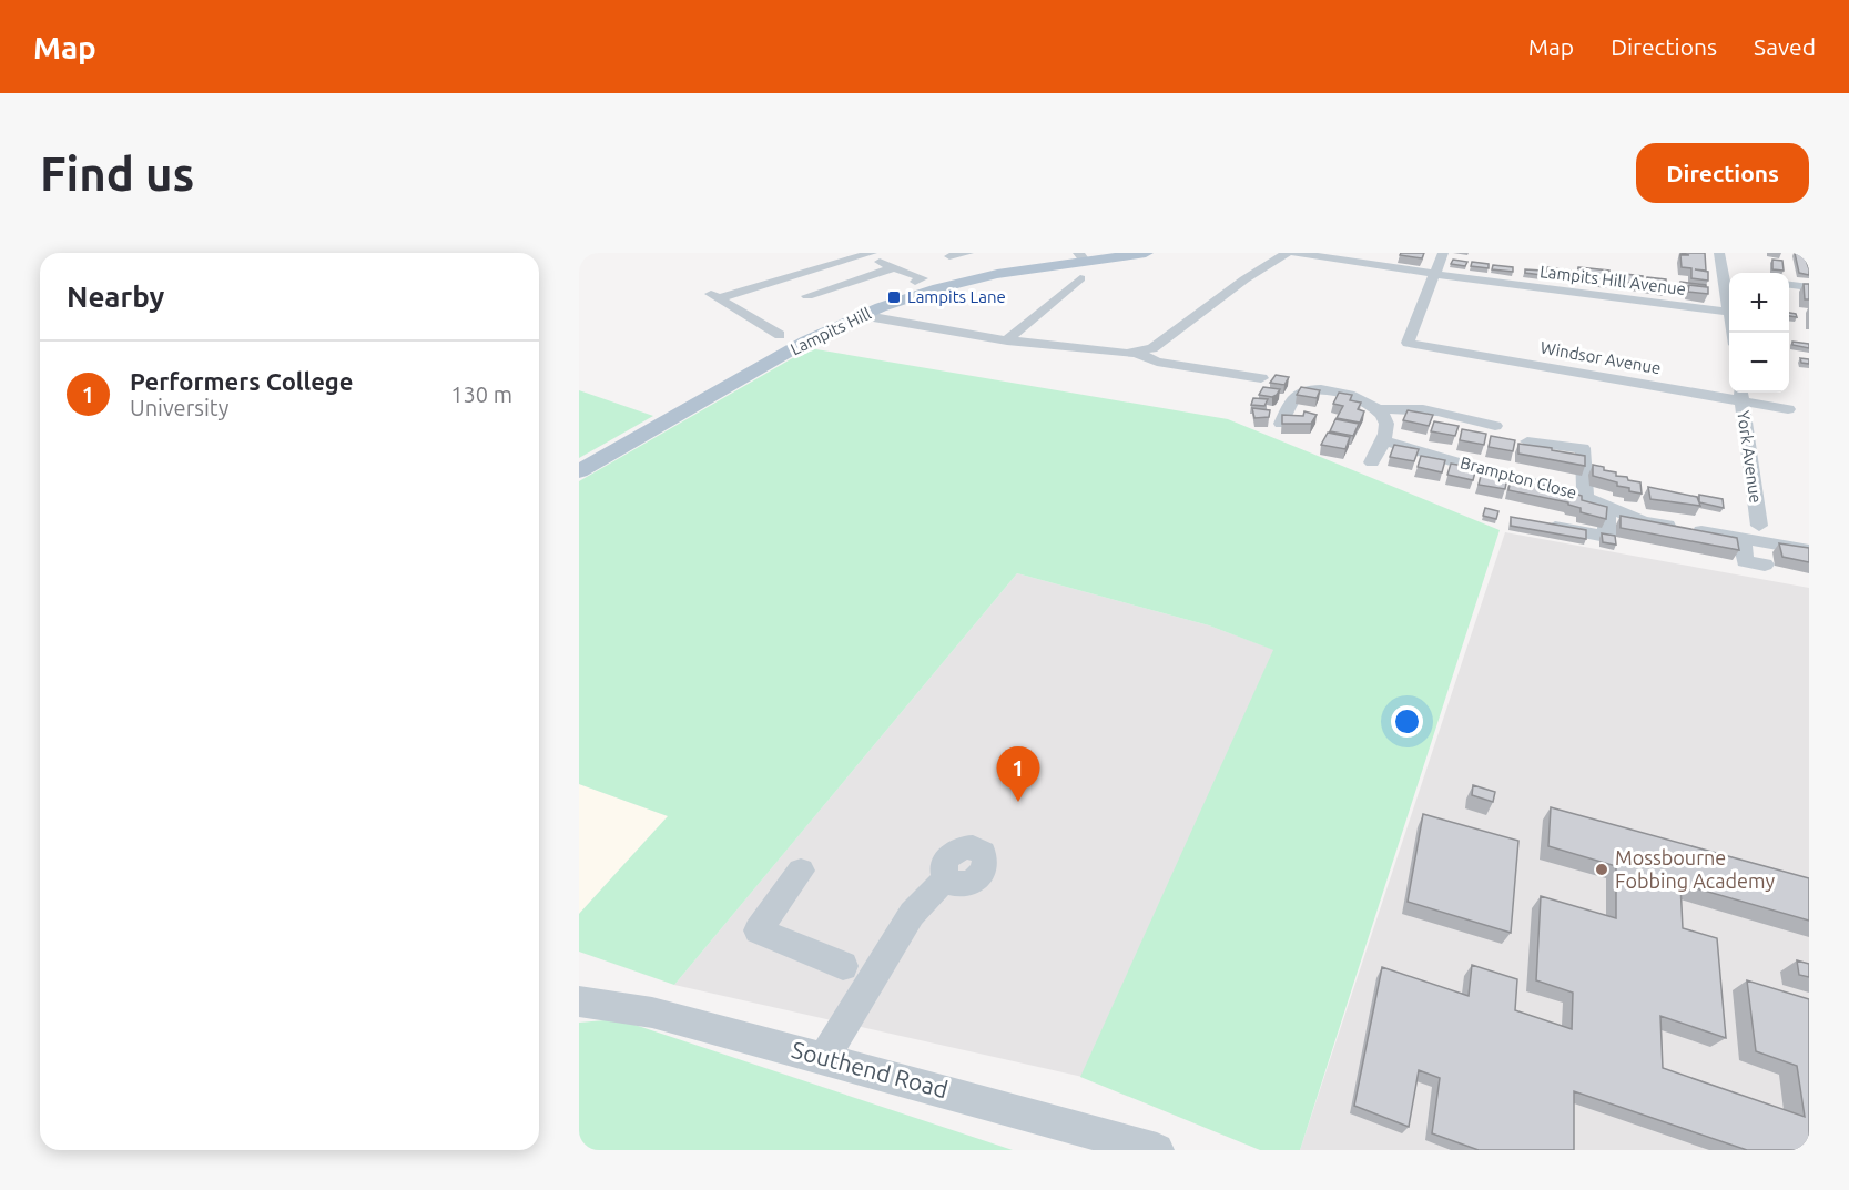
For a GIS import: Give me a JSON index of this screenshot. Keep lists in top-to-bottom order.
{
  "streets": {
    "main road": ["Lampits Hill"],
    "street": [
      "Lampits Hill Avenue",
      "Windsor Avenue",
      "York Avenue",
      "Brampton Close",
      "Southend Road"
    ]
  },
  "crossings": [
    ["Lampits Hill Avenue", "Windsor Avenue"],
    ["Windsor Avenue", "York Avenue"]
  ],
  "places": {
    "transit": ["Lampits Lane"],
    "other": ["Mossbourne Fobbing Academy"]
  },
  "page": {
    "header": "Map",
    "nav": ["Map", "Directions", "Saved"],
    "buttons": "Directions",
    "title": "Find us",
    "heading": "Nearby",
    "map_buttons": ["+", "−"],
    "list": [
      {
        "mark": "1",
        "name": "Performers College",
        "note": "University",
        "value": "130 m"
      }
    ],
    "pins": "1"
  }
}
